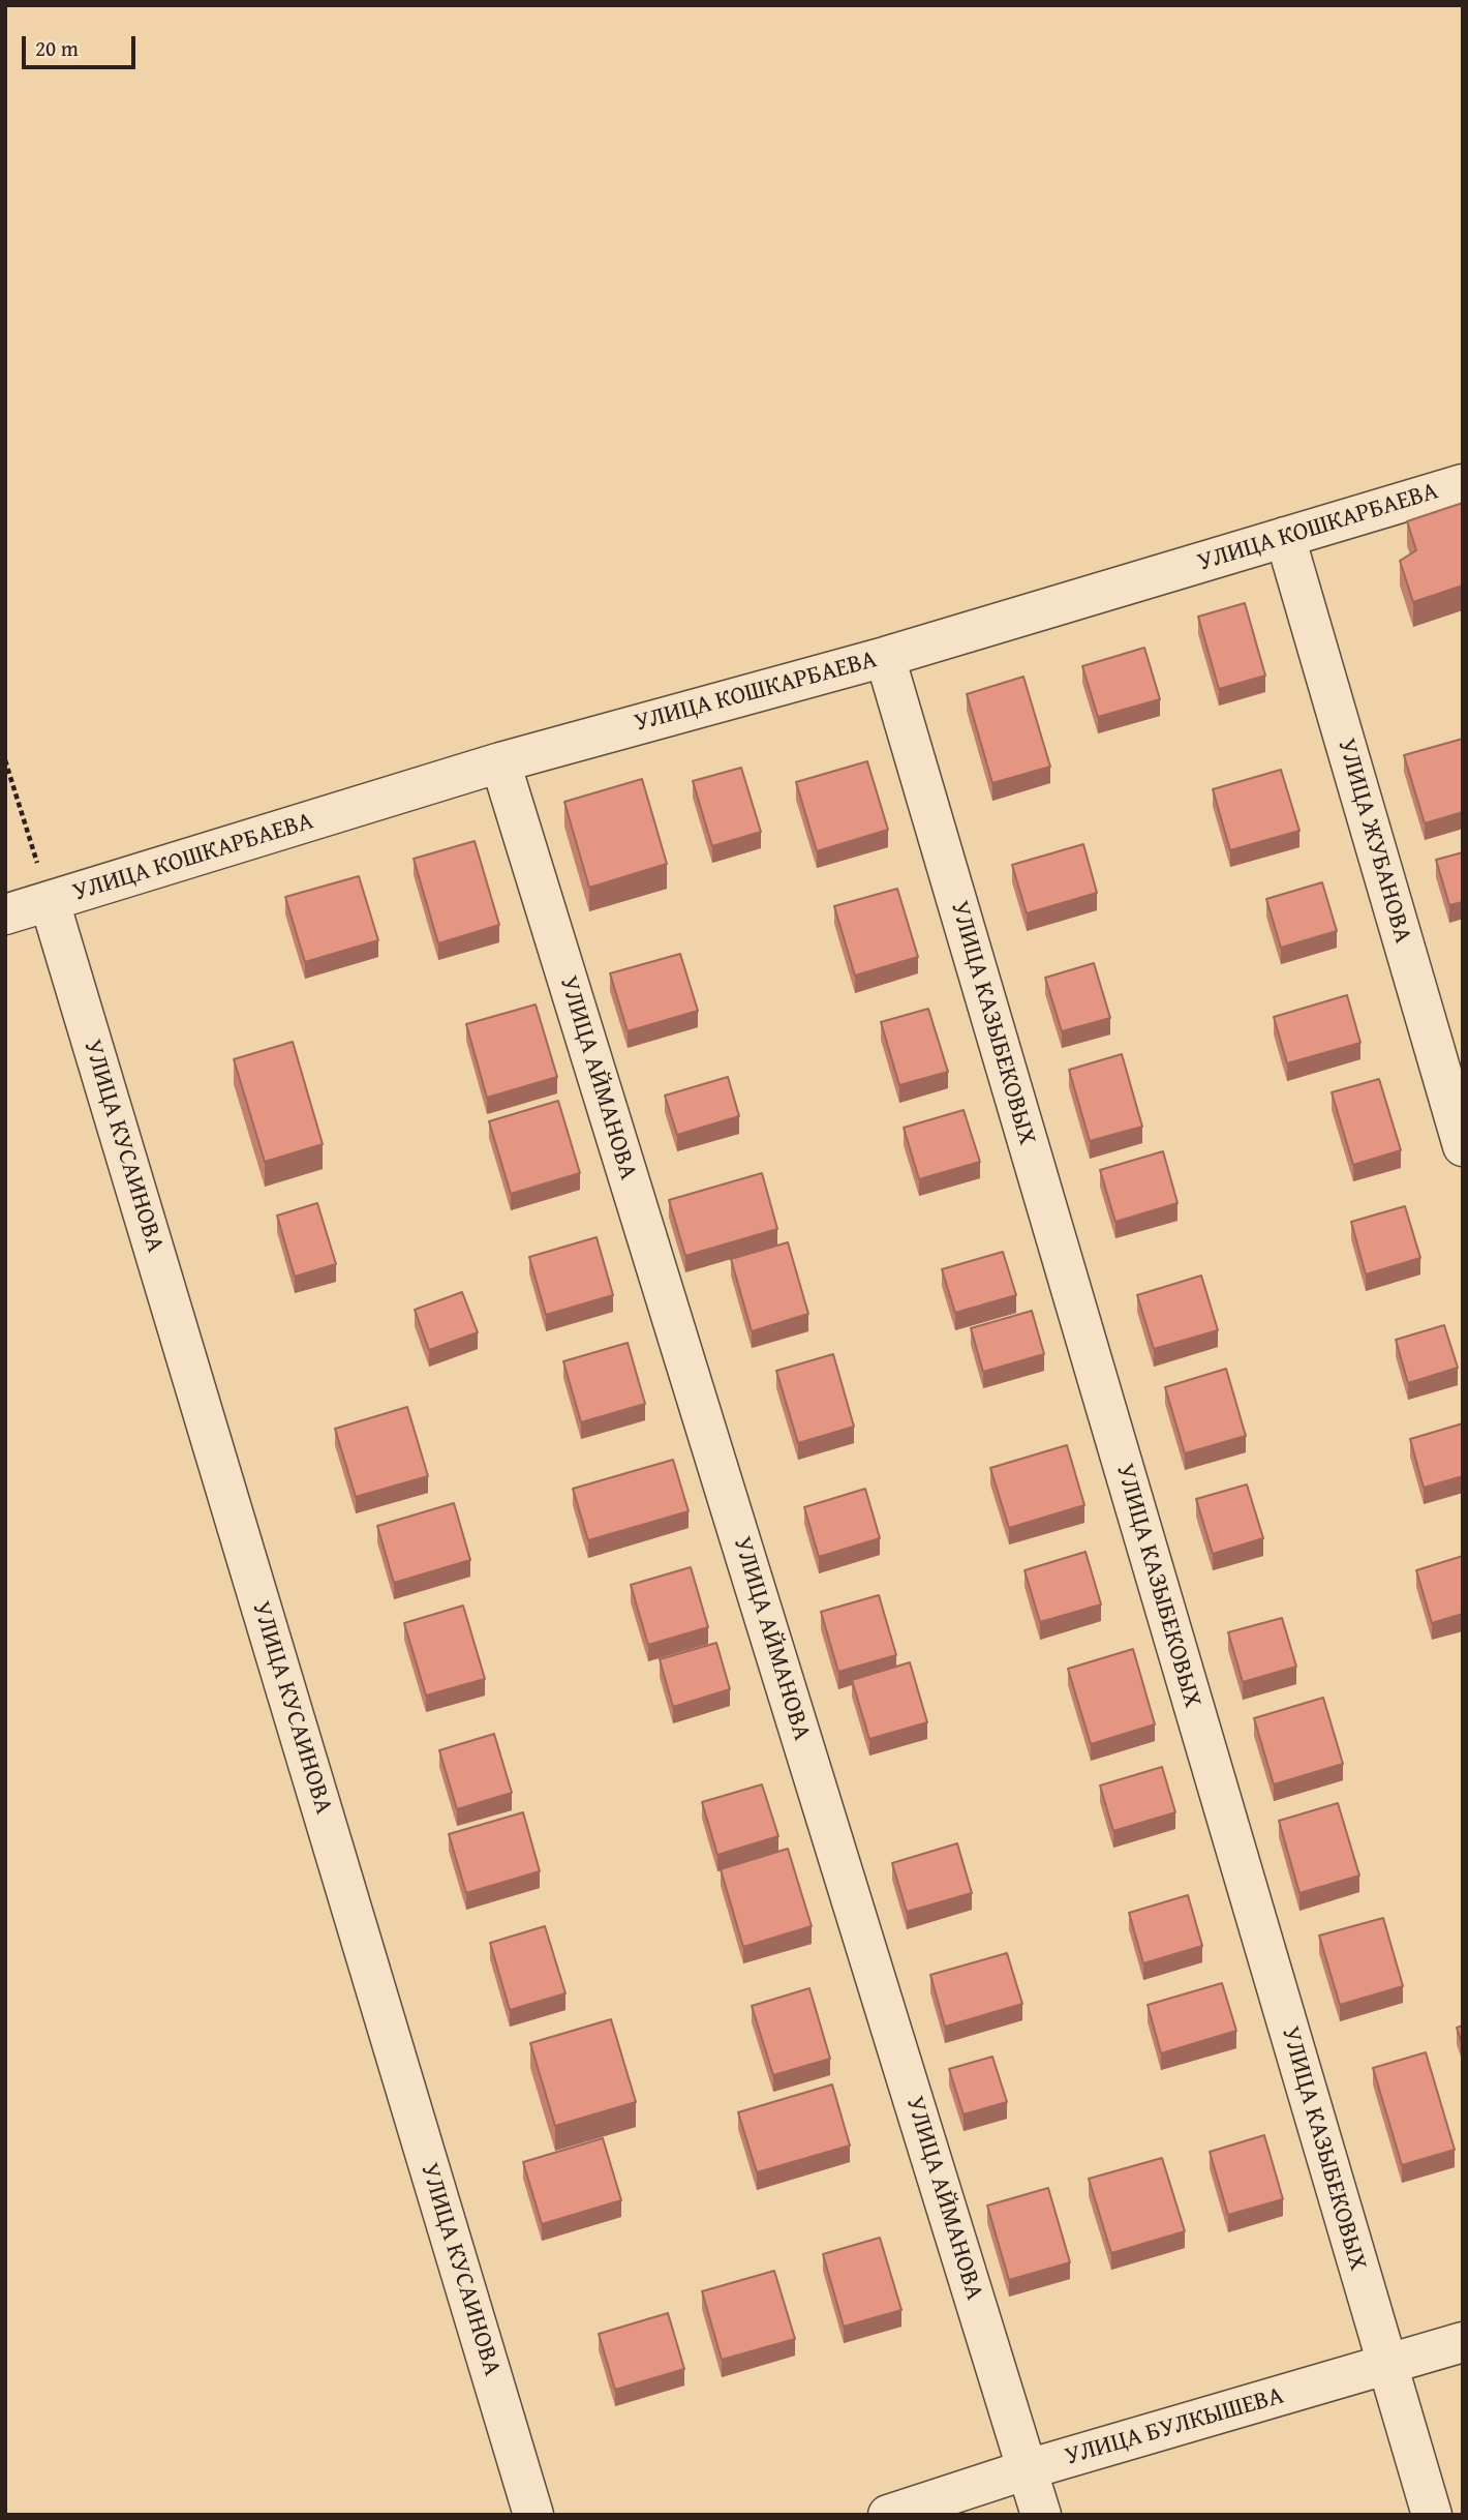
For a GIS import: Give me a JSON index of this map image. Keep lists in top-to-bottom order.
{
  "streets": {
    "street": [
      "УЛИЦА КОШКАРБАЕВА",
      "УЛИЦА ЖУБАНОВА",
      "УЛИЦА КАЗЫБЕКОВЫХ",
      "УЛИЦА АЙМАНОВА",
      "УЛИЦА КУСАИНОВА",
      "УЛИЦА БУЛКЫШЕВА"
    ]
  },
  "crossings": [
    ["УЛИЦА КОШКАРБАЕВА", "УЛИЦА ЖУБАНОВА"],
    ["УЛИЦА КОШКАРБАЕВА", "УЛИЦА КАЗЫБЕКОВЫХ"],
    ["УЛИЦА КОШКАРБАЕВА", "УЛИЦА АЙМАНОВА"],
    ["УЛИЦА КОШКАРБАЕВА", "УЛИЦА КУСАИНОВА"],
    ["УЛИЦА КАЗЫБЕКОВЫХ", "УЛИЦА БУЛКЫШЕВА"],
    ["УЛИЦА АЙМАНОВА", "УЛИЦА БУЛКЫШЕВА"]
  ],
  "scale_bar": "20 m"
}
